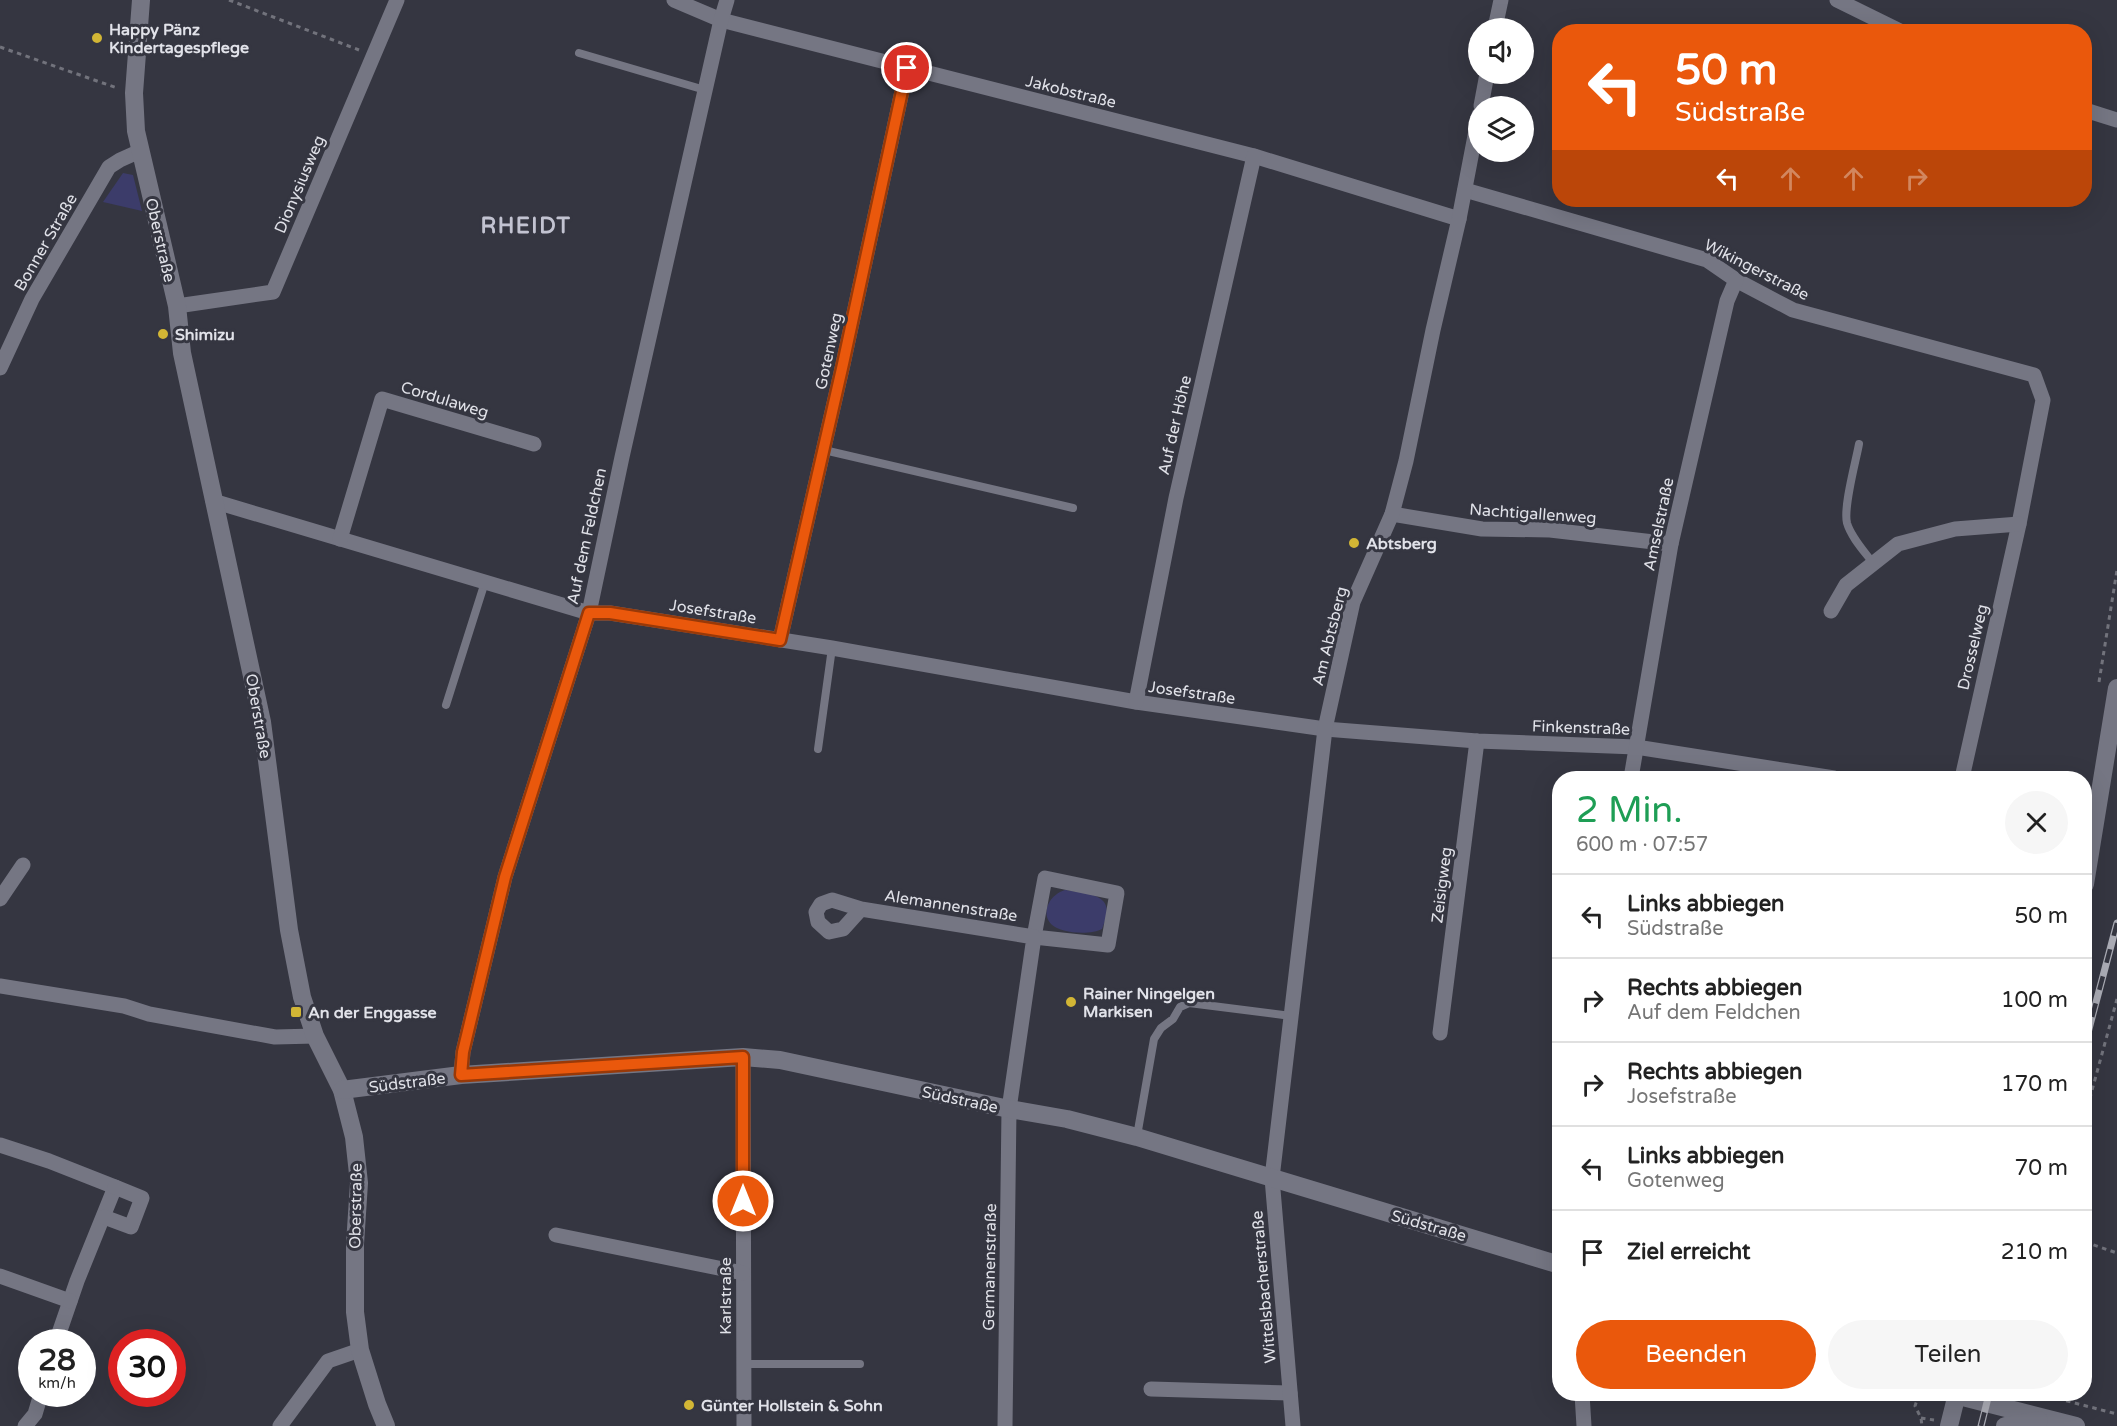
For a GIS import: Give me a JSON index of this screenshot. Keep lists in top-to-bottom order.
{
  "streets": {
    "street": [
      "Jakobstraße",
      "Dionysiusweg",
      "Oberstraße",
      "Bonner Straße",
      "Wikingerstraße",
      "Gotenweg",
      "Cordulaweg",
      "Auf der Höhe",
      "Nachtigallenweg",
      "Amselstraße",
      "Auf dem Feldchen",
      "Josefstraße",
      "Am Abtsberg",
      "Drosselweg",
      "Finkenstraße",
      "Zeisigweg",
      "Alemannenstraße",
      "Südstraße",
      "Germanenstraße",
      "Wittelsbacherstraße",
      "Karlstraße"
    ]
  },
  "crossings": [
    ["Jakobstraße", "Gotenweg"],
    ["Jakobstraße", "Auf der Höhe"],
    ["Jakobstraße", "Auf dem Feldchen"],
    ["Jakobstraße", "Am Abtsberg"],
    ["Dionysiusweg", "Oberstraße"],
    ["Oberstraße", "Bonner Straße"],
    ["Oberstraße", "Josefstraße"],
    ["Oberstraße", "Südstraße"],
    ["Wikingerstraße", "Amselstraße"],
    ["Wikingerstraße", "Am Abtsberg"],
    ["Wikingerstraße", "Drosselweg"],
    ["Gotenweg", "Josefstraße"],
    ["Cordulaweg", "Josefstraße"],
    ["Auf der Höhe", "Josefstraße"],
    ["Nachtigallenweg", "Amselstraße"],
    ["Nachtigallenweg", "Am Abtsberg"],
    ["Amselstraße", "Finkenstraße"],
    ["Auf dem Feldchen", "Josefstraße"],
    ["Auf dem Feldchen", "Südstraße"],
    ["Josefstraße", "Am Abtsberg"],
    ["Josefstraße", "Finkenstraße"],
    ["Am Abtsberg", "Finkenstraße"],
    ["Am Abtsberg", "Südstraße"],
    ["Am Abtsberg", "Wittelsbacherstraße"],
    ["Finkenstraße", "Zeisigweg"],
    ["Alemannenstraße", "Südstraße"],
    ["Alemannenstraße", "Germanenstraße"],
    ["Südstraße", "Germanenstraße"],
    ["Südstraße", "Wittelsbacherstraße"],
    ["Südstraße", "Karlstraße"]
  ],
  "districts": ["RHEIDT"],
  "places": {
    "other": [
      "Happy Pänz Kindertagespflege",
      "Shimizu",
      "Abtsberg",
      "Rainer Ningelgen Markisen",
      "Günter Hollstein & Sohn"
    ],
    "transit": ["An der Enggasse"]
  },
  "page": {
    "turn": ["50 m", "Südstraße"],
    "heading": ["2 Min.", "600 m · 07:57"],
    "list": [
      {
        "name": "Links abbiegen",
        "note": "Südstraße",
        "value": "50 m"
      },
      {
        "name": "Rechts abbiegen",
        "note": "Auf dem Feldchen",
        "value": "100 m"
      },
      {
        "name": "Rechts abbiegen",
        "note": "Josefstraße",
        "value": "170 m"
      },
      {
        "name": "Links abbiegen",
        "note": "Gotenweg",
        "value": "70 m"
      },
      {
        "name": "Ziel erreicht",
        "value": "210 m"
      }
    ],
    "buttons": ["Beenden", "Teilen"],
    "speed": "28 km/h",
    "limit": "30"
  }
}
